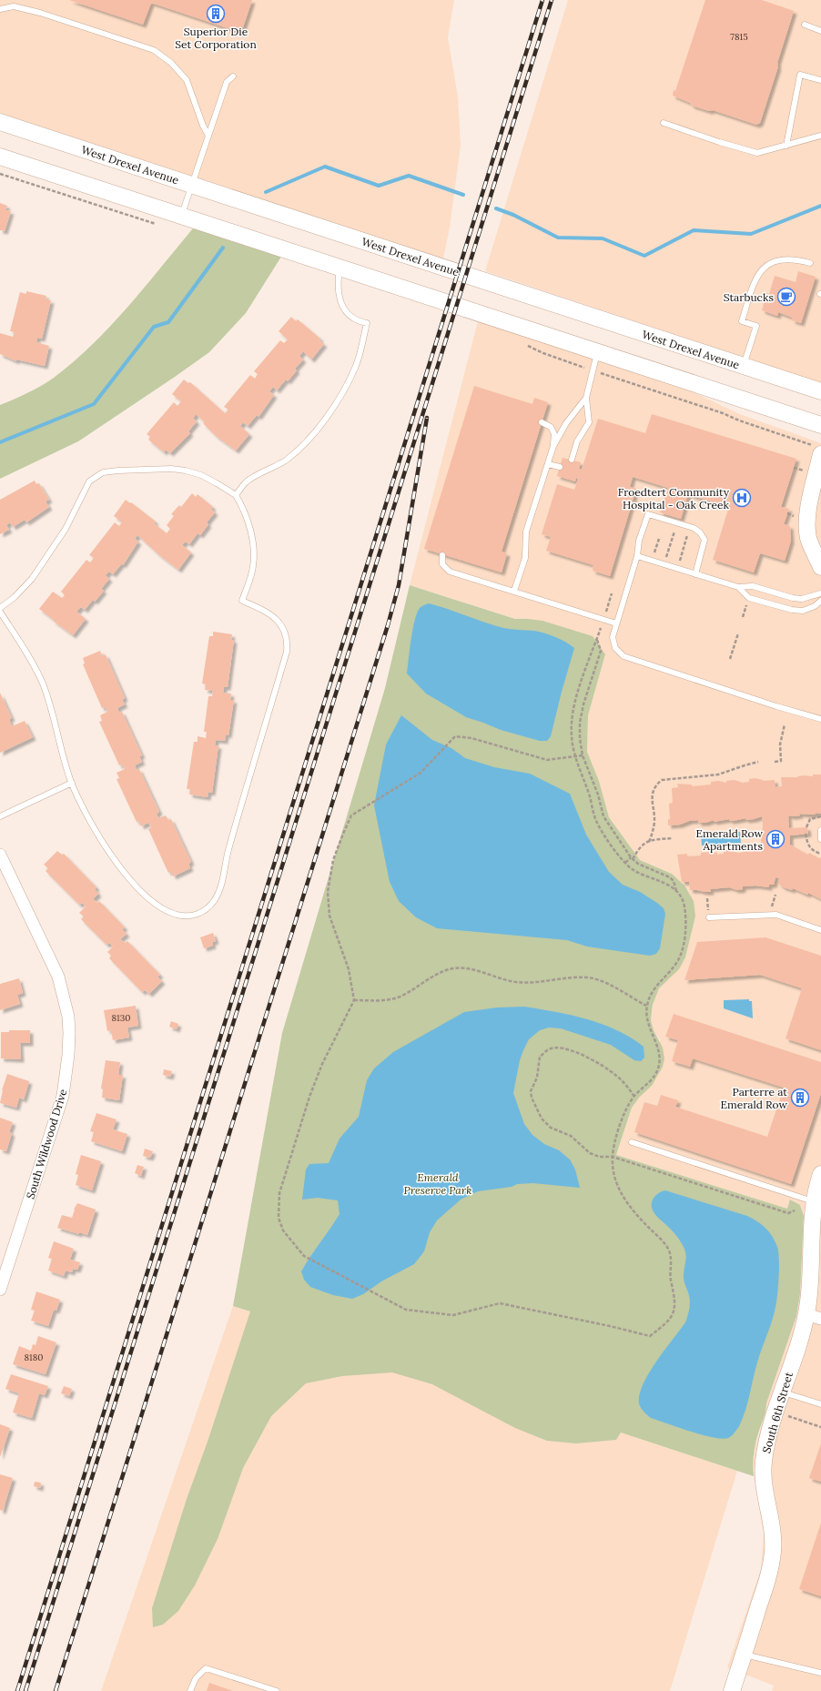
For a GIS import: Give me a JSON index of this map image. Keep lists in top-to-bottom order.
{
  "streets": {
    "street": ["West Drexel Avenue", "South Wildwood Drive", "South 6th Street"]
  },
  "parks": ["Emerald Preserve Park"],
  "places": {
    "building": ["Superior Die Set Corporation", "Emerald Row Apartments", "Parterre at Emerald Row"],
    "cafe": ["Starbucks"],
    "hospital": ["Froedtert Community Hospital - Oak Creek"]
  },
  "house_numbers": ["7815", "8130", "8180"]
}
